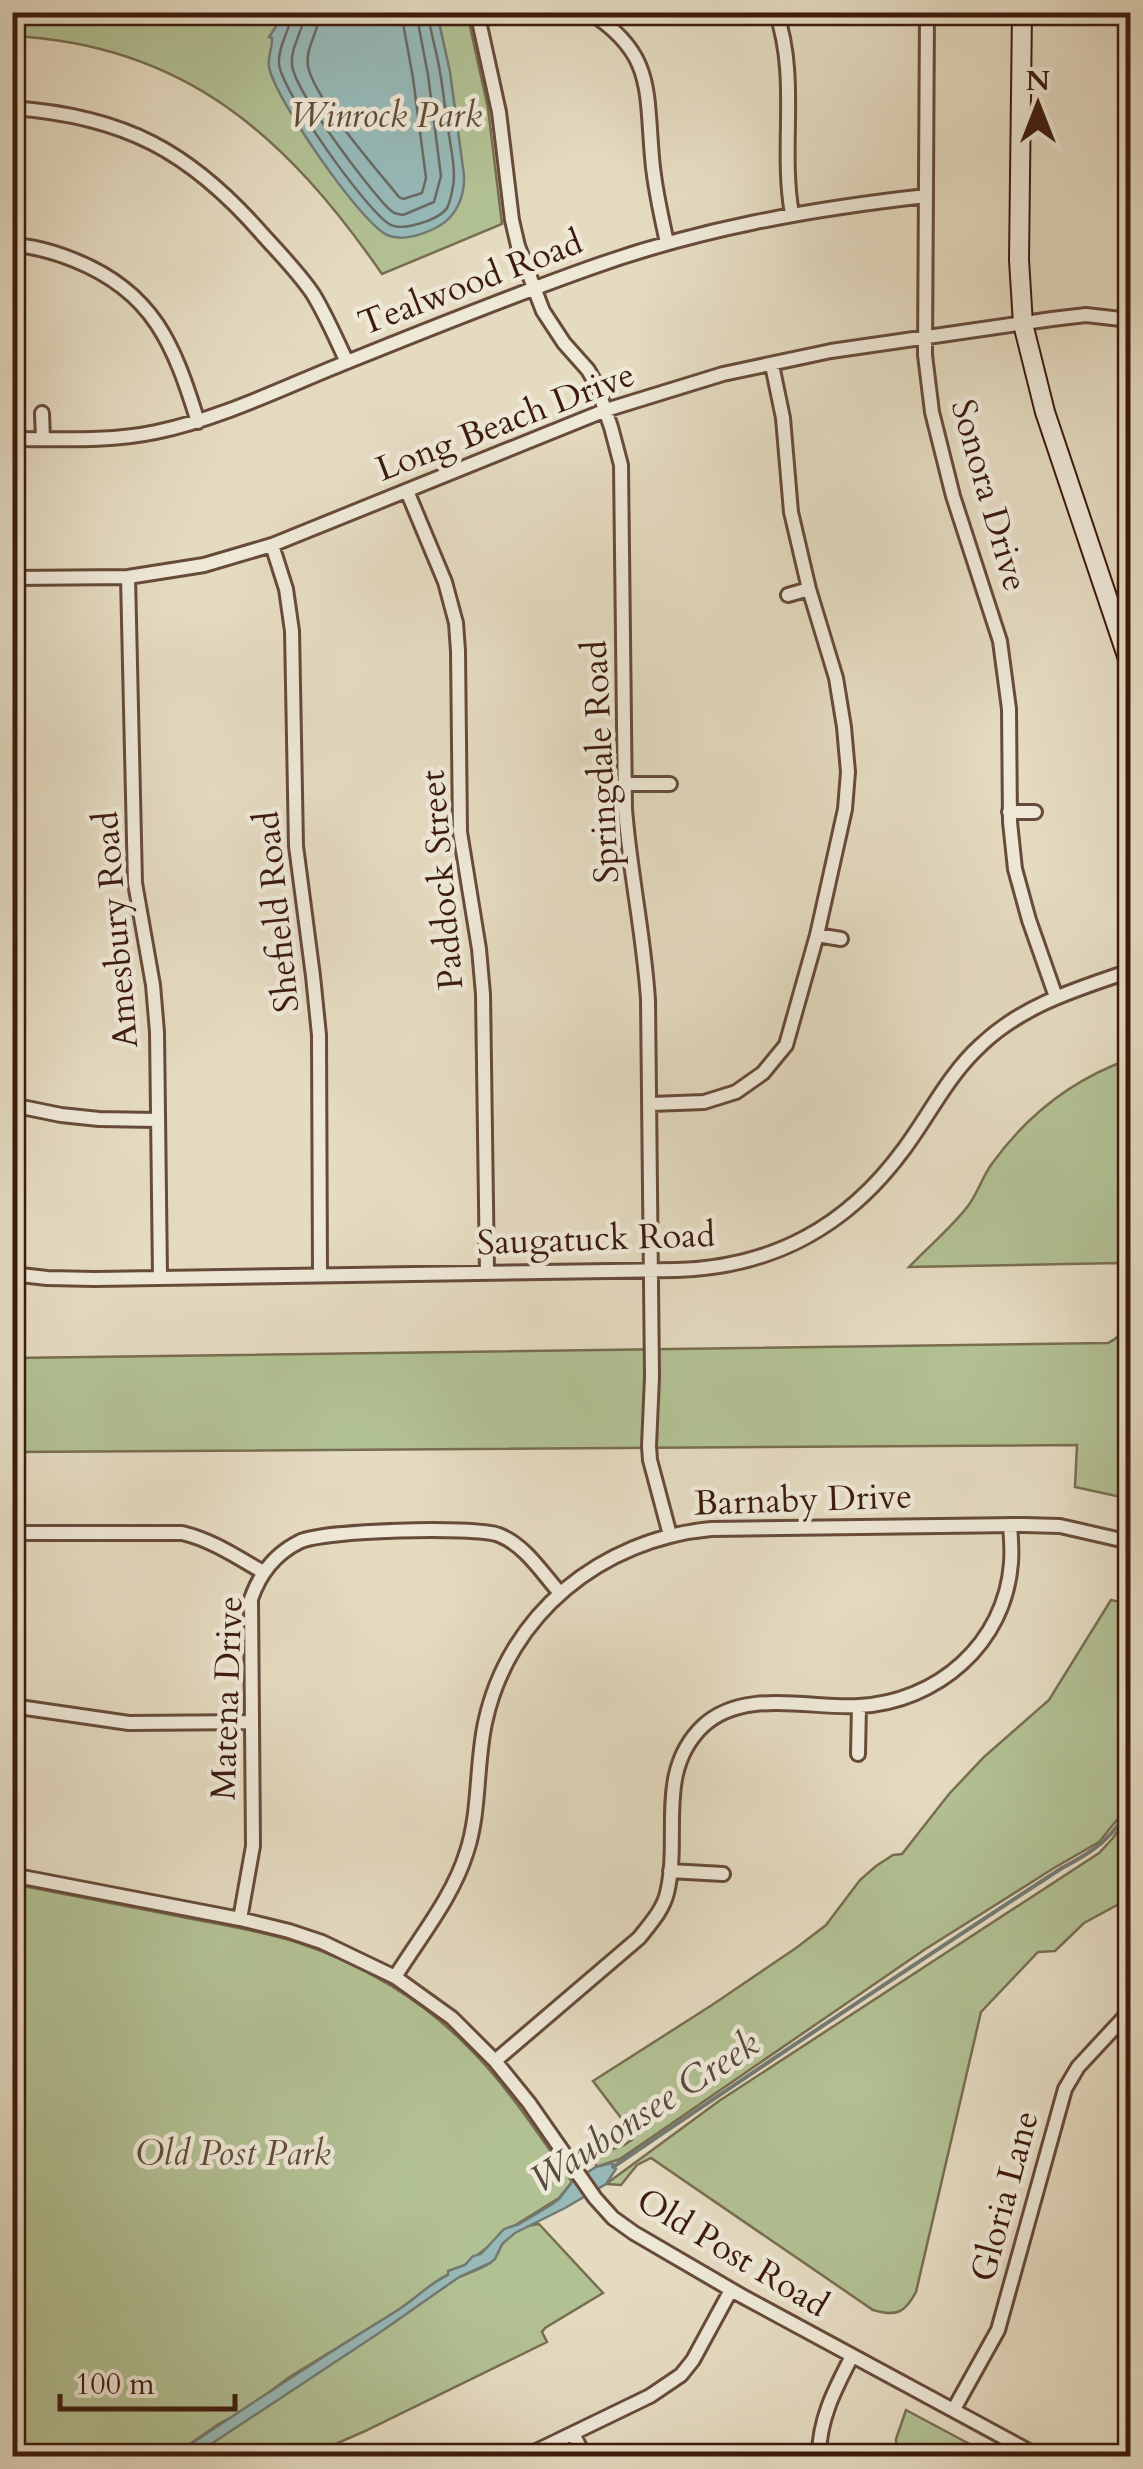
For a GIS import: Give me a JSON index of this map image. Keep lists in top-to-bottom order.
{
  "streets": {
    "street": [
      "Tealwood Road",
      "Long Beach Drive",
      "Sonora Drive",
      "Springdale Road",
      "Paddock Street",
      "Shefield Road",
      "Amesbury Road",
      "Saugatuck Road",
      "Barnaby Drive",
      "Matena Drive",
      "Gloria Lane",
      "Old Post Road"
    ]
  },
  "crossings": [
    ["Tealwood Road", "Sonora Drive"],
    ["Tealwood Road", "Springdale Road"],
    ["Long Beach Drive", "Sonora Drive"],
    ["Long Beach Drive", "Springdale Road"],
    ["Long Beach Drive", "Paddock Street"],
    ["Long Beach Drive", "Shefield Road"],
    ["Long Beach Drive", "Amesbury Road"],
    ["Sonora Drive", "Saugatuck Road"],
    ["Springdale Road", "Saugatuck Road"],
    ["Springdale Road", "Barnaby Drive"],
    ["Paddock Street", "Saugatuck Road"],
    ["Shefield Road", "Saugatuck Road"],
    ["Amesbury Road", "Saugatuck Road"],
    ["Barnaby Drive", "Matena Drive"],
    ["Barnaby Drive", "Old Post Road"],
    ["Matena Drive", "Old Post Road"],
    ["Gloria Lane", "Old Post Road"]
  ],
  "water": ["Waubonsee Creek"],
  "parks": ["Winrock Park", "Old Post Park"],
  "scale_bar": "100 m",
  "north": "top"
}
